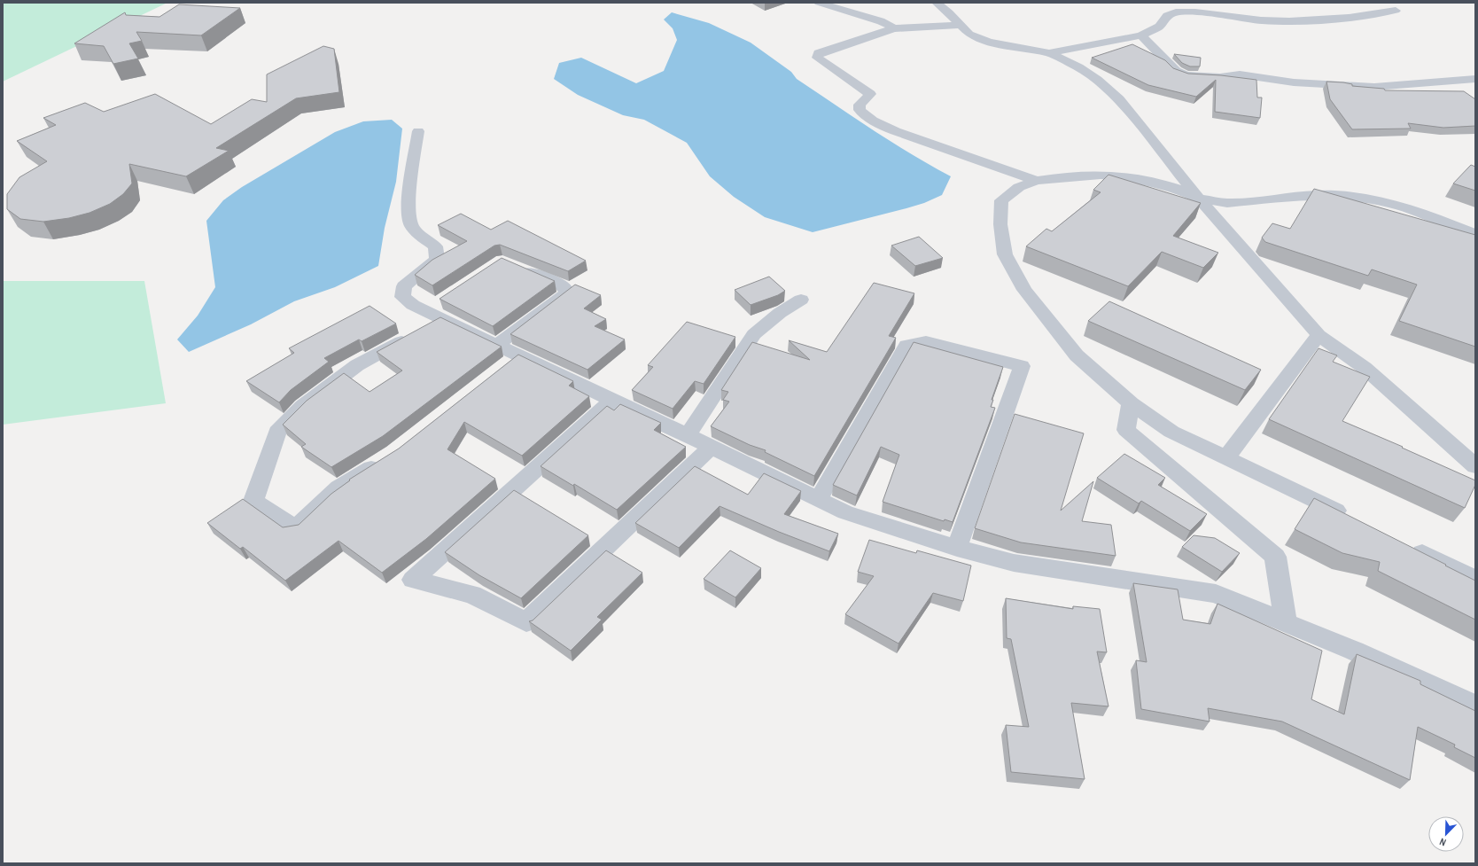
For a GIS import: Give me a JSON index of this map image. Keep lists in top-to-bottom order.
{
  "north": "bottom left"
}
